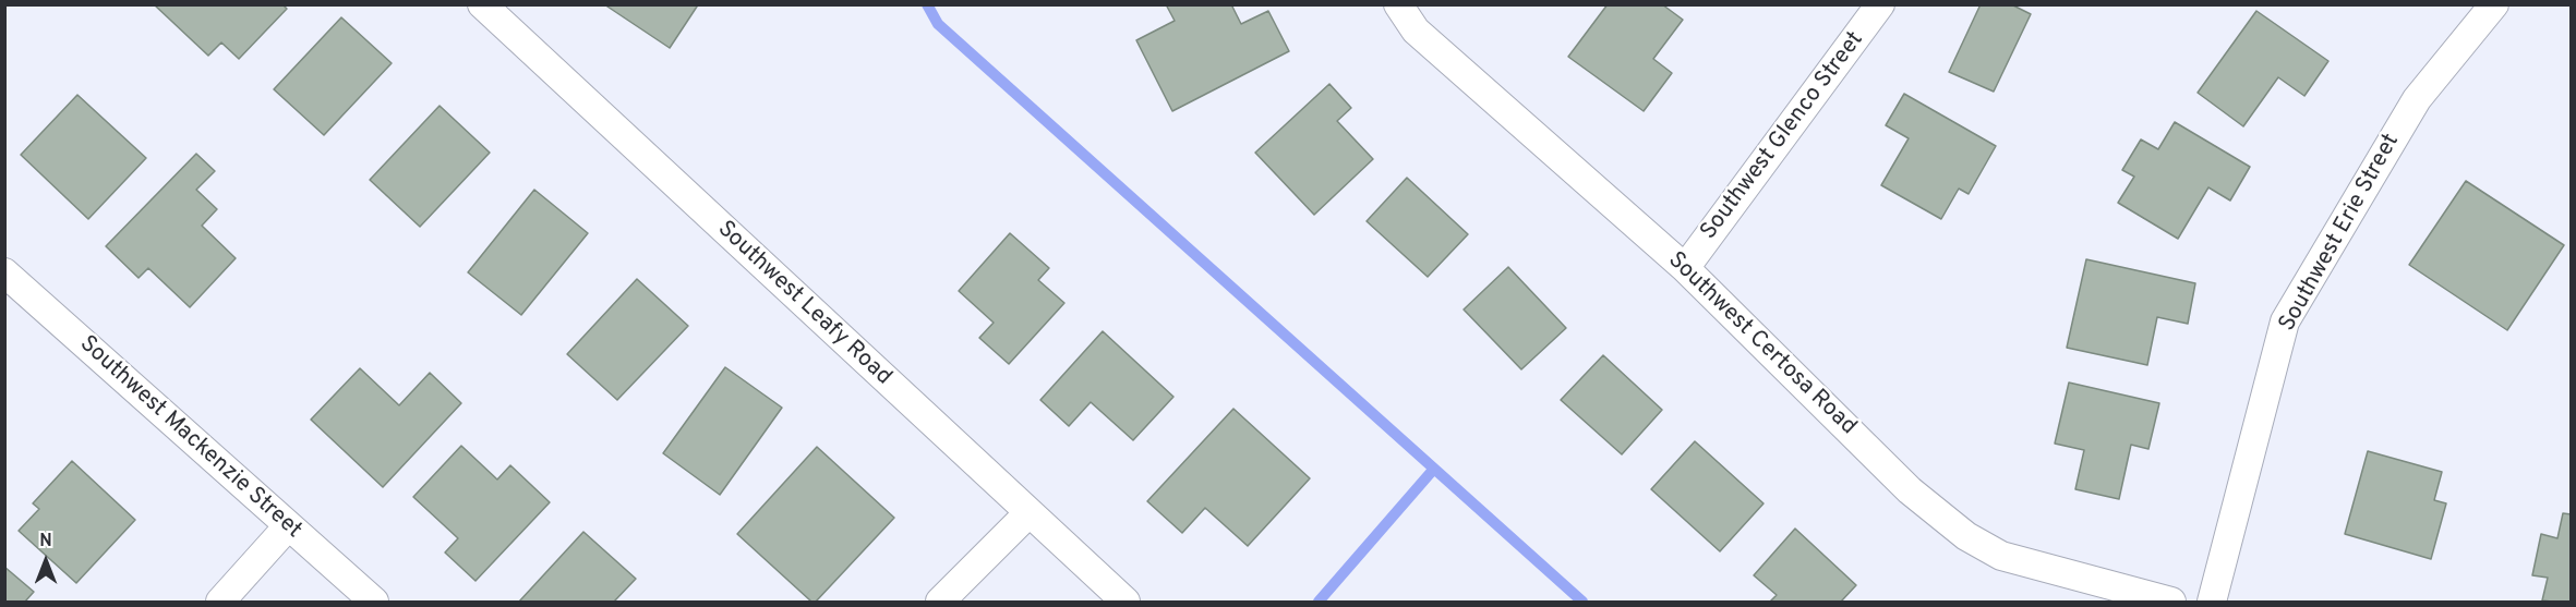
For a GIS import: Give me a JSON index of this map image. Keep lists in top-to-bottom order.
{
  "streets": {
    "street": [
      "Southwest Glenco Street",
      "Southwest Erie Street",
      "Southwest Leafy Road",
      "Southwest Certosa Road",
      "Southwest Mackenzie Street"
    ]
  },
  "crossings": [
    ["Southwest Glenco Street", "Southwest Certosa Road"]
  ],
  "north": "top"
}
